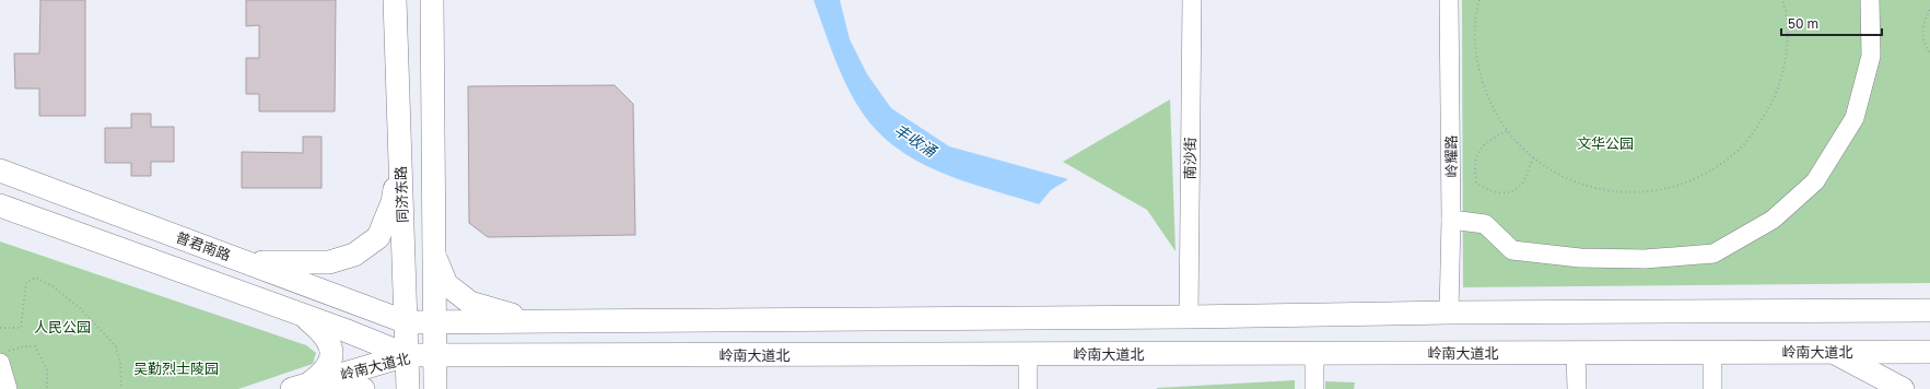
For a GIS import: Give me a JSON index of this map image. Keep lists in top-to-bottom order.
{
  "streets": {
    "main road": ["同济东路", "普君南路", "岭南大道北"],
    "street": ["岭耀路", "南沙街"]
  },
  "crossings": [
    ["同济东路", "普君南路"],
    ["同济东路", "岭南大道北"]
  ],
  "water": ["丰收涌"],
  "parks": ["文华公园", "人民公园", "吴勤烈士陵园"],
  "scale_bar": "50 m"
}
